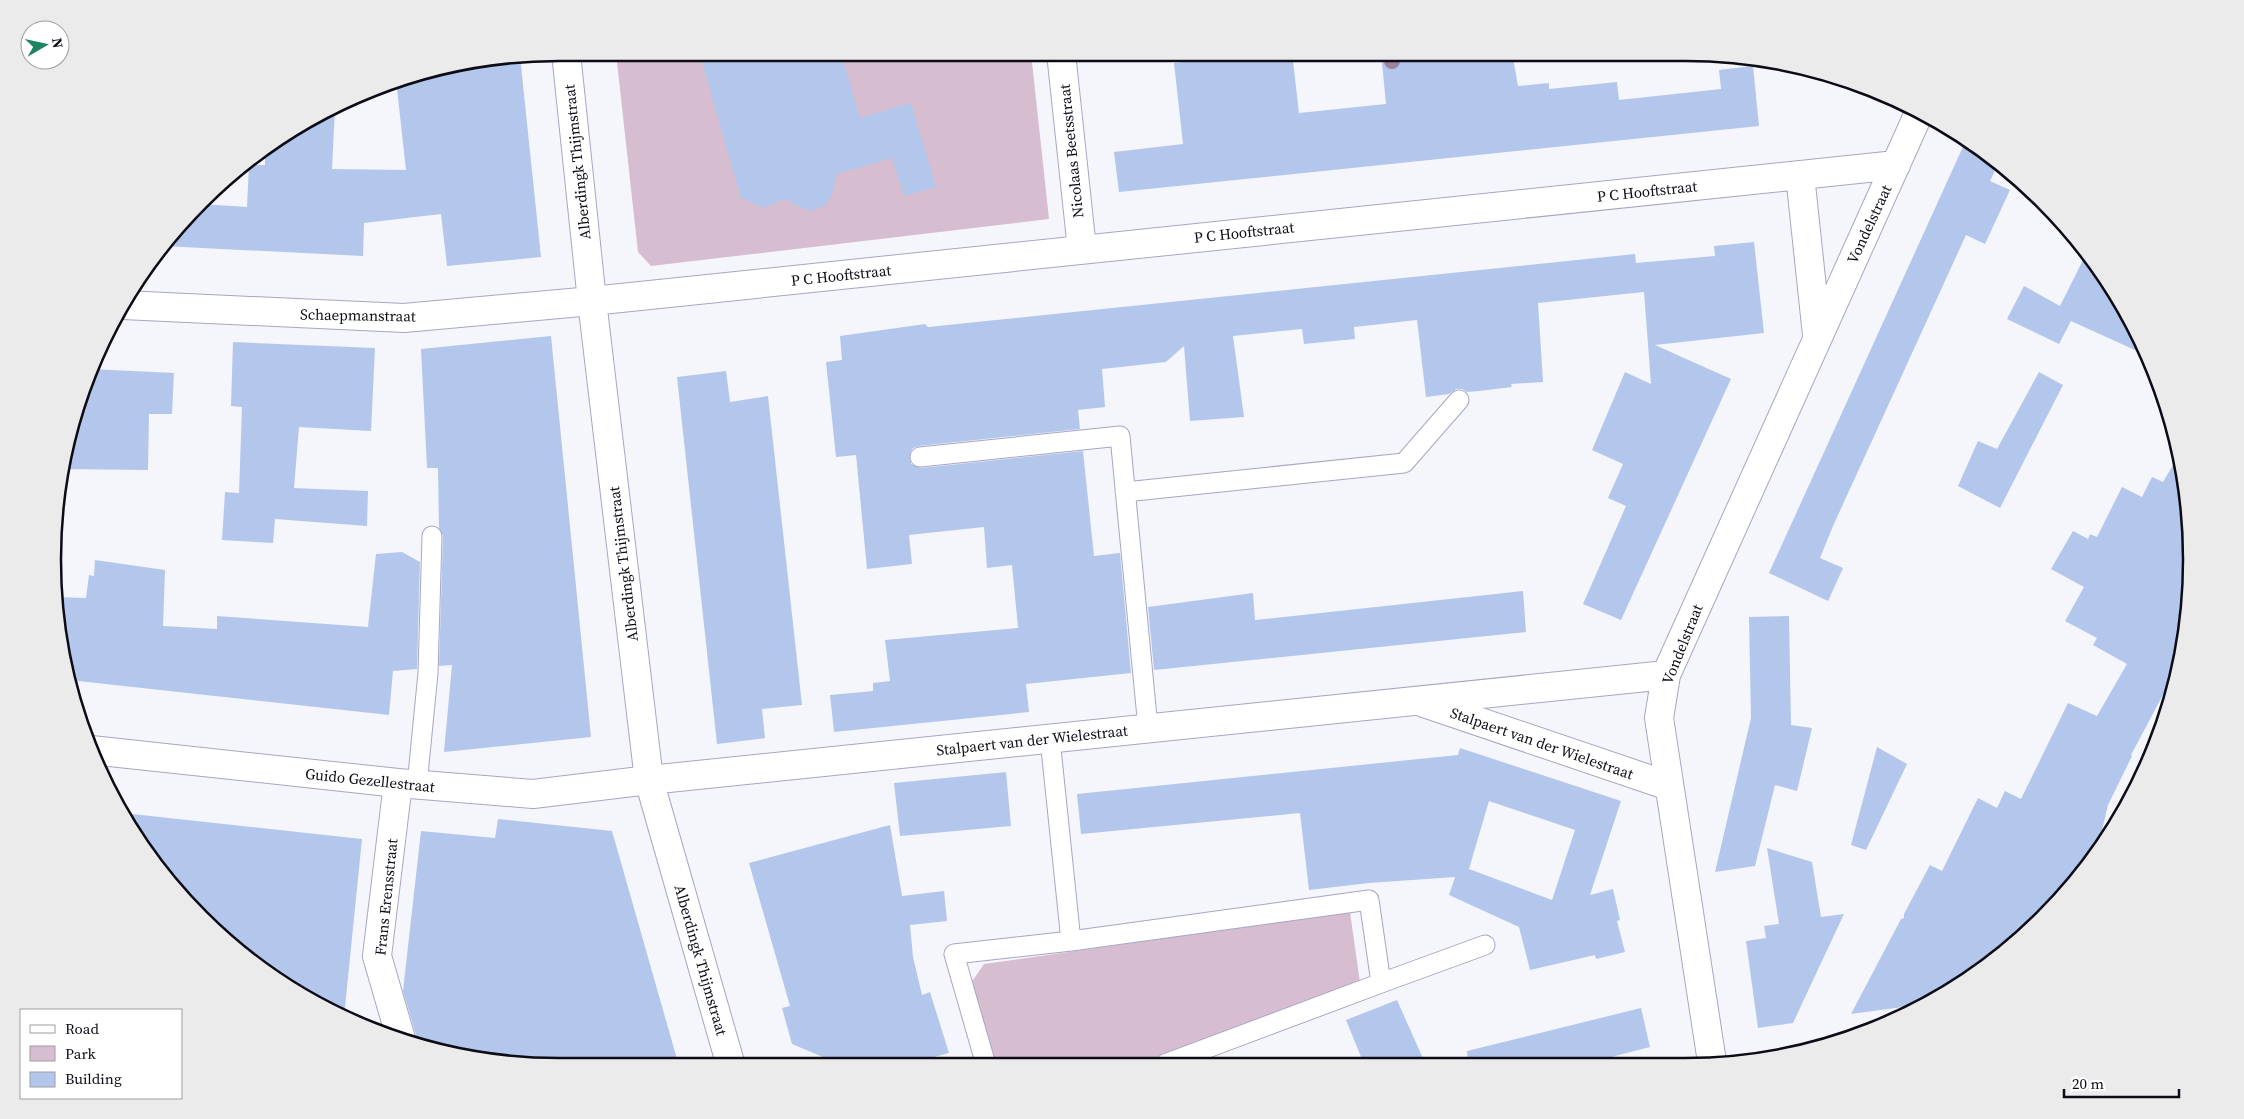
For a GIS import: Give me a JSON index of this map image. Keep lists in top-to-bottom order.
{
  "streets": {
    "street": [
      "Nicolaas Beetsstraat",
      "Alberdingk Thijmstraat",
      "P C Hooftstraat",
      "Vondelstraat",
      "Schaepmanstraat",
      "Stalpaert van der Wielestraat",
      "Guido Gezellestraat",
      "Frans Erensstraat"
    ]
  },
  "crossings": [
    ["Nicolaas Beetsstraat", "P C Hooftstraat"],
    ["Alberdingk Thijmstraat", "P C Hooftstraat"],
    ["Alberdingk Thijmstraat", "Schaepmanstraat"],
    ["Alberdingk Thijmstraat", "Stalpaert van der Wielestraat"],
    ["Alberdingk Thijmstraat", "Guido Gezellestraat"],
    ["P C Hooftstraat", "Vondelstraat"],
    ["P C Hooftstraat", "Schaepmanstraat"],
    ["Vondelstraat", "Stalpaert van der Wielestraat"],
    ["Stalpaert van der Wielestraat", "Guido Gezellestraat"],
    ["Guido Gezellestraat", "Frans Erensstraat"]
  ],
  "legend": ["Road", "Park", "Building"],
  "scale_bar": "20 m",
  "north": "right"
}
